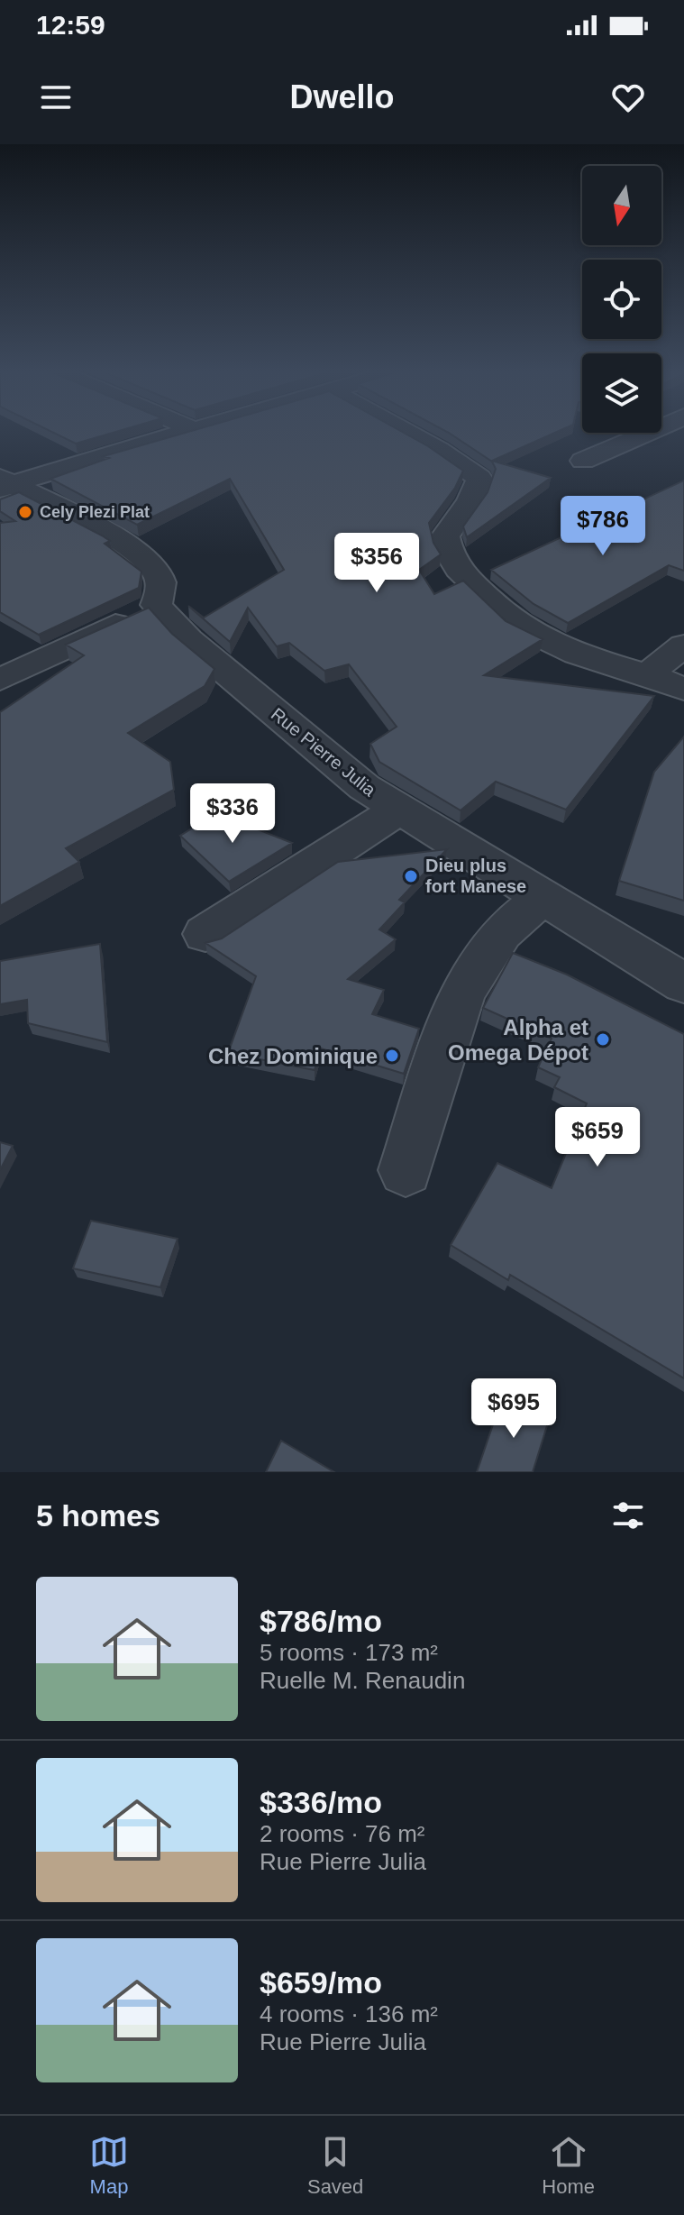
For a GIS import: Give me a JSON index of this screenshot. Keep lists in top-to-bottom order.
{
  "streets": {
    "street": ["Rue Pierre Julia"]
  },
  "places": [
    "Cely Plezi Plat",
    "Dieu plus fort Manese",
    "Alpha et Omega Dépot",
    "Chez Dominique"
  ],
  "north": "bottom",
  "page": {
    "status": "12:59",
    "header": "Dwello",
    "price": [
      "$786",
      "$356",
      "$336",
      "$659",
      "$695"
    ],
    "heading": "5 homes",
    "list": [
      {
        "name": "$786/mo",
        "note": "5 rooms · 173 m² · Ruelle M. Renaudin"
      },
      {
        "name": "$336/mo",
        "note": "2 rooms · 76 m² · Rue Pierre Julia"
      },
      {
        "name": "$659/mo",
        "note": "4 rooms · 136 m² · Rue Pierre Julia"
      }
    ],
    "tabs": ["Map", "Saved", "Home"]
  }
}
